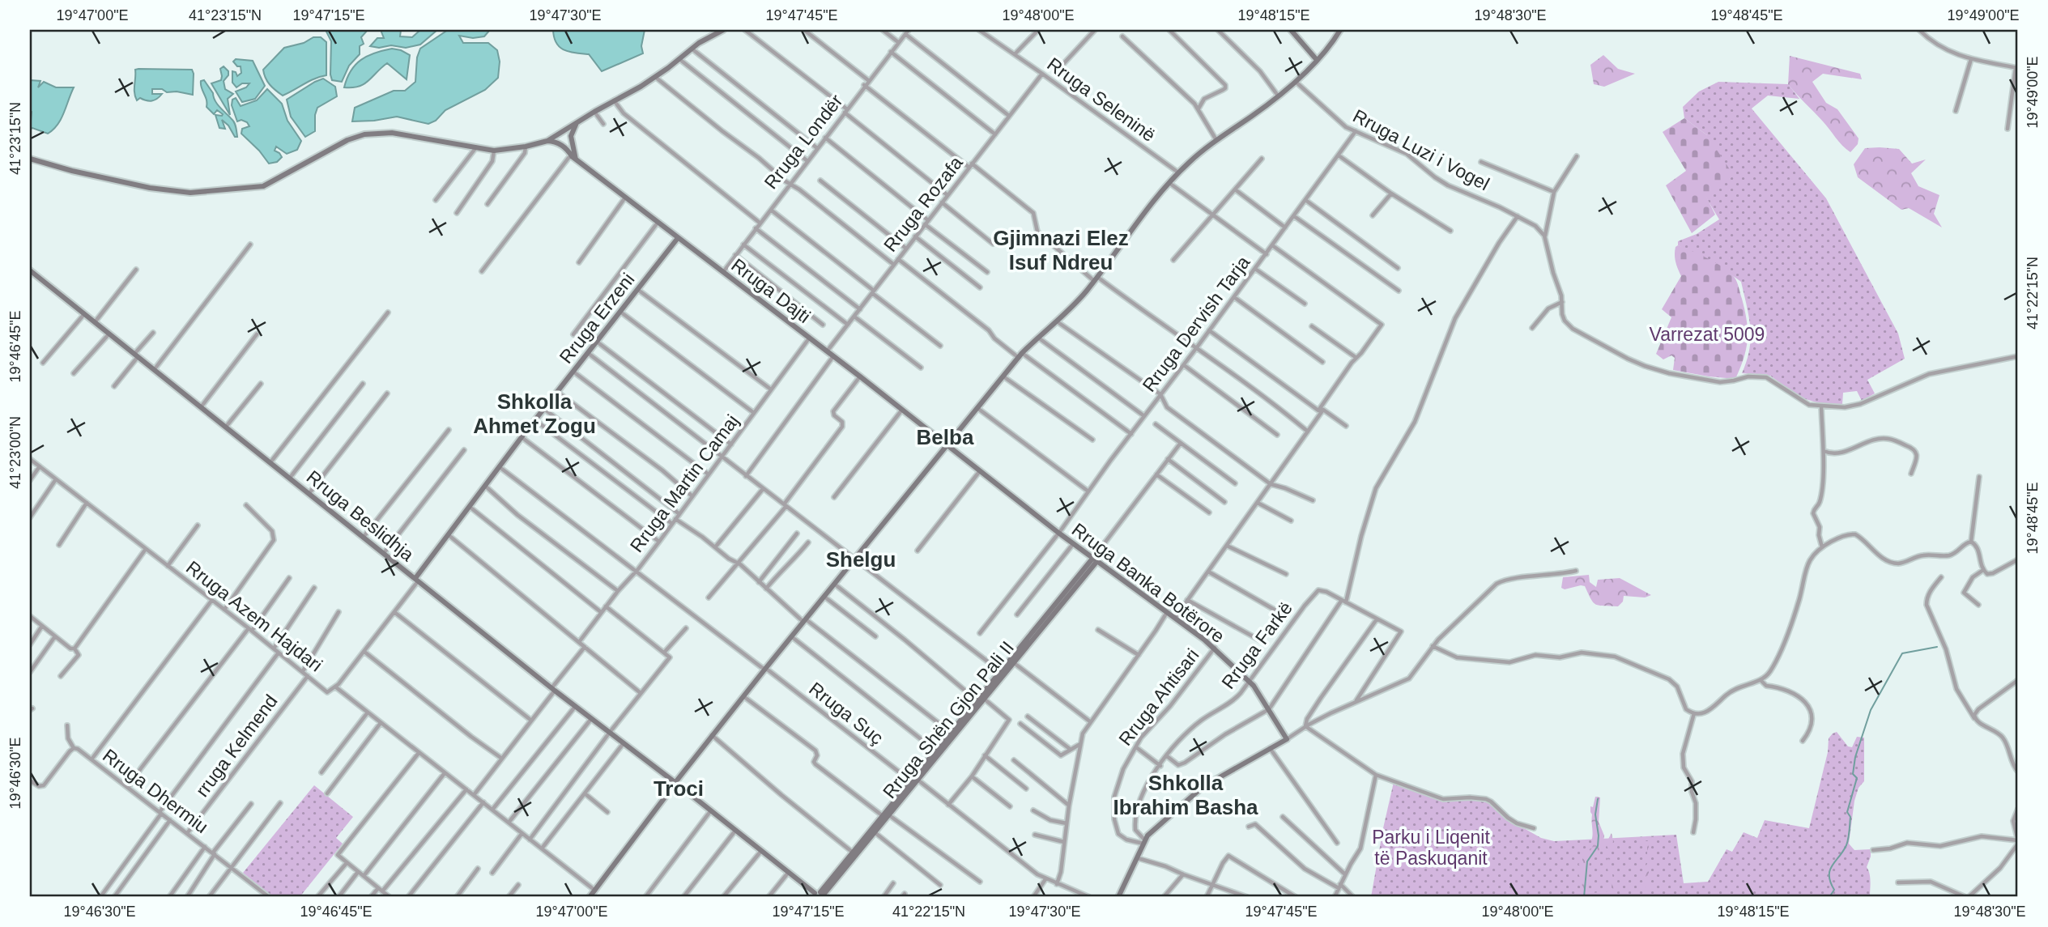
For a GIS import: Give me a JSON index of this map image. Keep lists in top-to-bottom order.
{
  "streets": {
    "street": [
      "Rruga Seleninë",
      "Rruga Londër",
      "Rruga Luzi i Vogel",
      "Rruga Rozafa",
      "Rruga Dajti",
      "Rruga Erzeni",
      "Rruga Dervish Tarja",
      "Rruga Martin Camaj",
      "Rruga Beslidhja",
      "Rruga Banka Botërore",
      "Rruga Azem Hajdari",
      "Rruga Farkë",
      "Rruga Ahtisari",
      "Rruga Suç",
      "Rruga Shën Gjon Pali II",
      "rruga Kelmend",
      "Rruga Dhermiu"
    ]
  },
  "crossings": [
    ["Rruga Seleninë", "Rruga Rozafa"],
    ["Rruga Londër", "Rruga Dajti"],
    ["Rruga Luzi i Vogel", "Rruga Dervish Tarja"],
    ["Rruga Rozafa", "Rruga Dajti"],
    ["Rruga Dajti", "Rruga Erzeni"],
    ["Rruga Dajti", "Rruga Martin Camaj"],
    ["Rruga Dajti", "Rruga Banka Botërore"],
    ["Rruga Erzeni", "Rruga Beslidhja"],
    ["Rruga Erzeni", "Rruga Suç"],
    ["Rruga Dervish Tarja", "Rruga Banka Botërore"],
    ["Rruga Martin Camaj", "Rruga Suç"],
    ["Rruga Beslidhja", "Rruga Shën Gjon Pali II"],
    ["Rruga Banka Botërore", "Rruga Farkë"],
    ["Rruga Banka Botërore", "Rruga Ahtisari"],
    ["Rruga Banka Botërore", "Rruga Shën Gjon Pali II"],
    ["Rruga Azem Hajdari", "rruga Kelmend"],
    ["Rruga Farkë", "Rruga Ahtisari"],
    ["Rruga Suç", "Rruga Shën Gjon Pali II"],
    ["rruga Kelmend", "Rruga Dhermiu"]
  ],
  "districts": [
    "Gjimnazi Elez Isuf Ndreu",
    "Shkolla Ahmet Zogu",
    "Belba",
    "Shelgu",
    "Shkolla Ibrahim Basha",
    "Troci"
  ],
  "parks": ["Varrezat 5009", "Parku i Liqenit të Paskuqanit"],
  "coordinates": [
    "19°47'00\"E",
    "41°23'15\"N",
    "19°47'15\"E",
    "19°47'30\"E",
    "19°47'45\"E",
    "19°48'00\"E",
    "19°48'15\"E",
    "19°48'30\"E",
    "19°48'45\"E",
    "19°49'00\"E",
    "41°22'15\"N",
    "19°46'45\"E",
    "41°23'00\"N",
    "19°46'30\"E"
  ]
}
